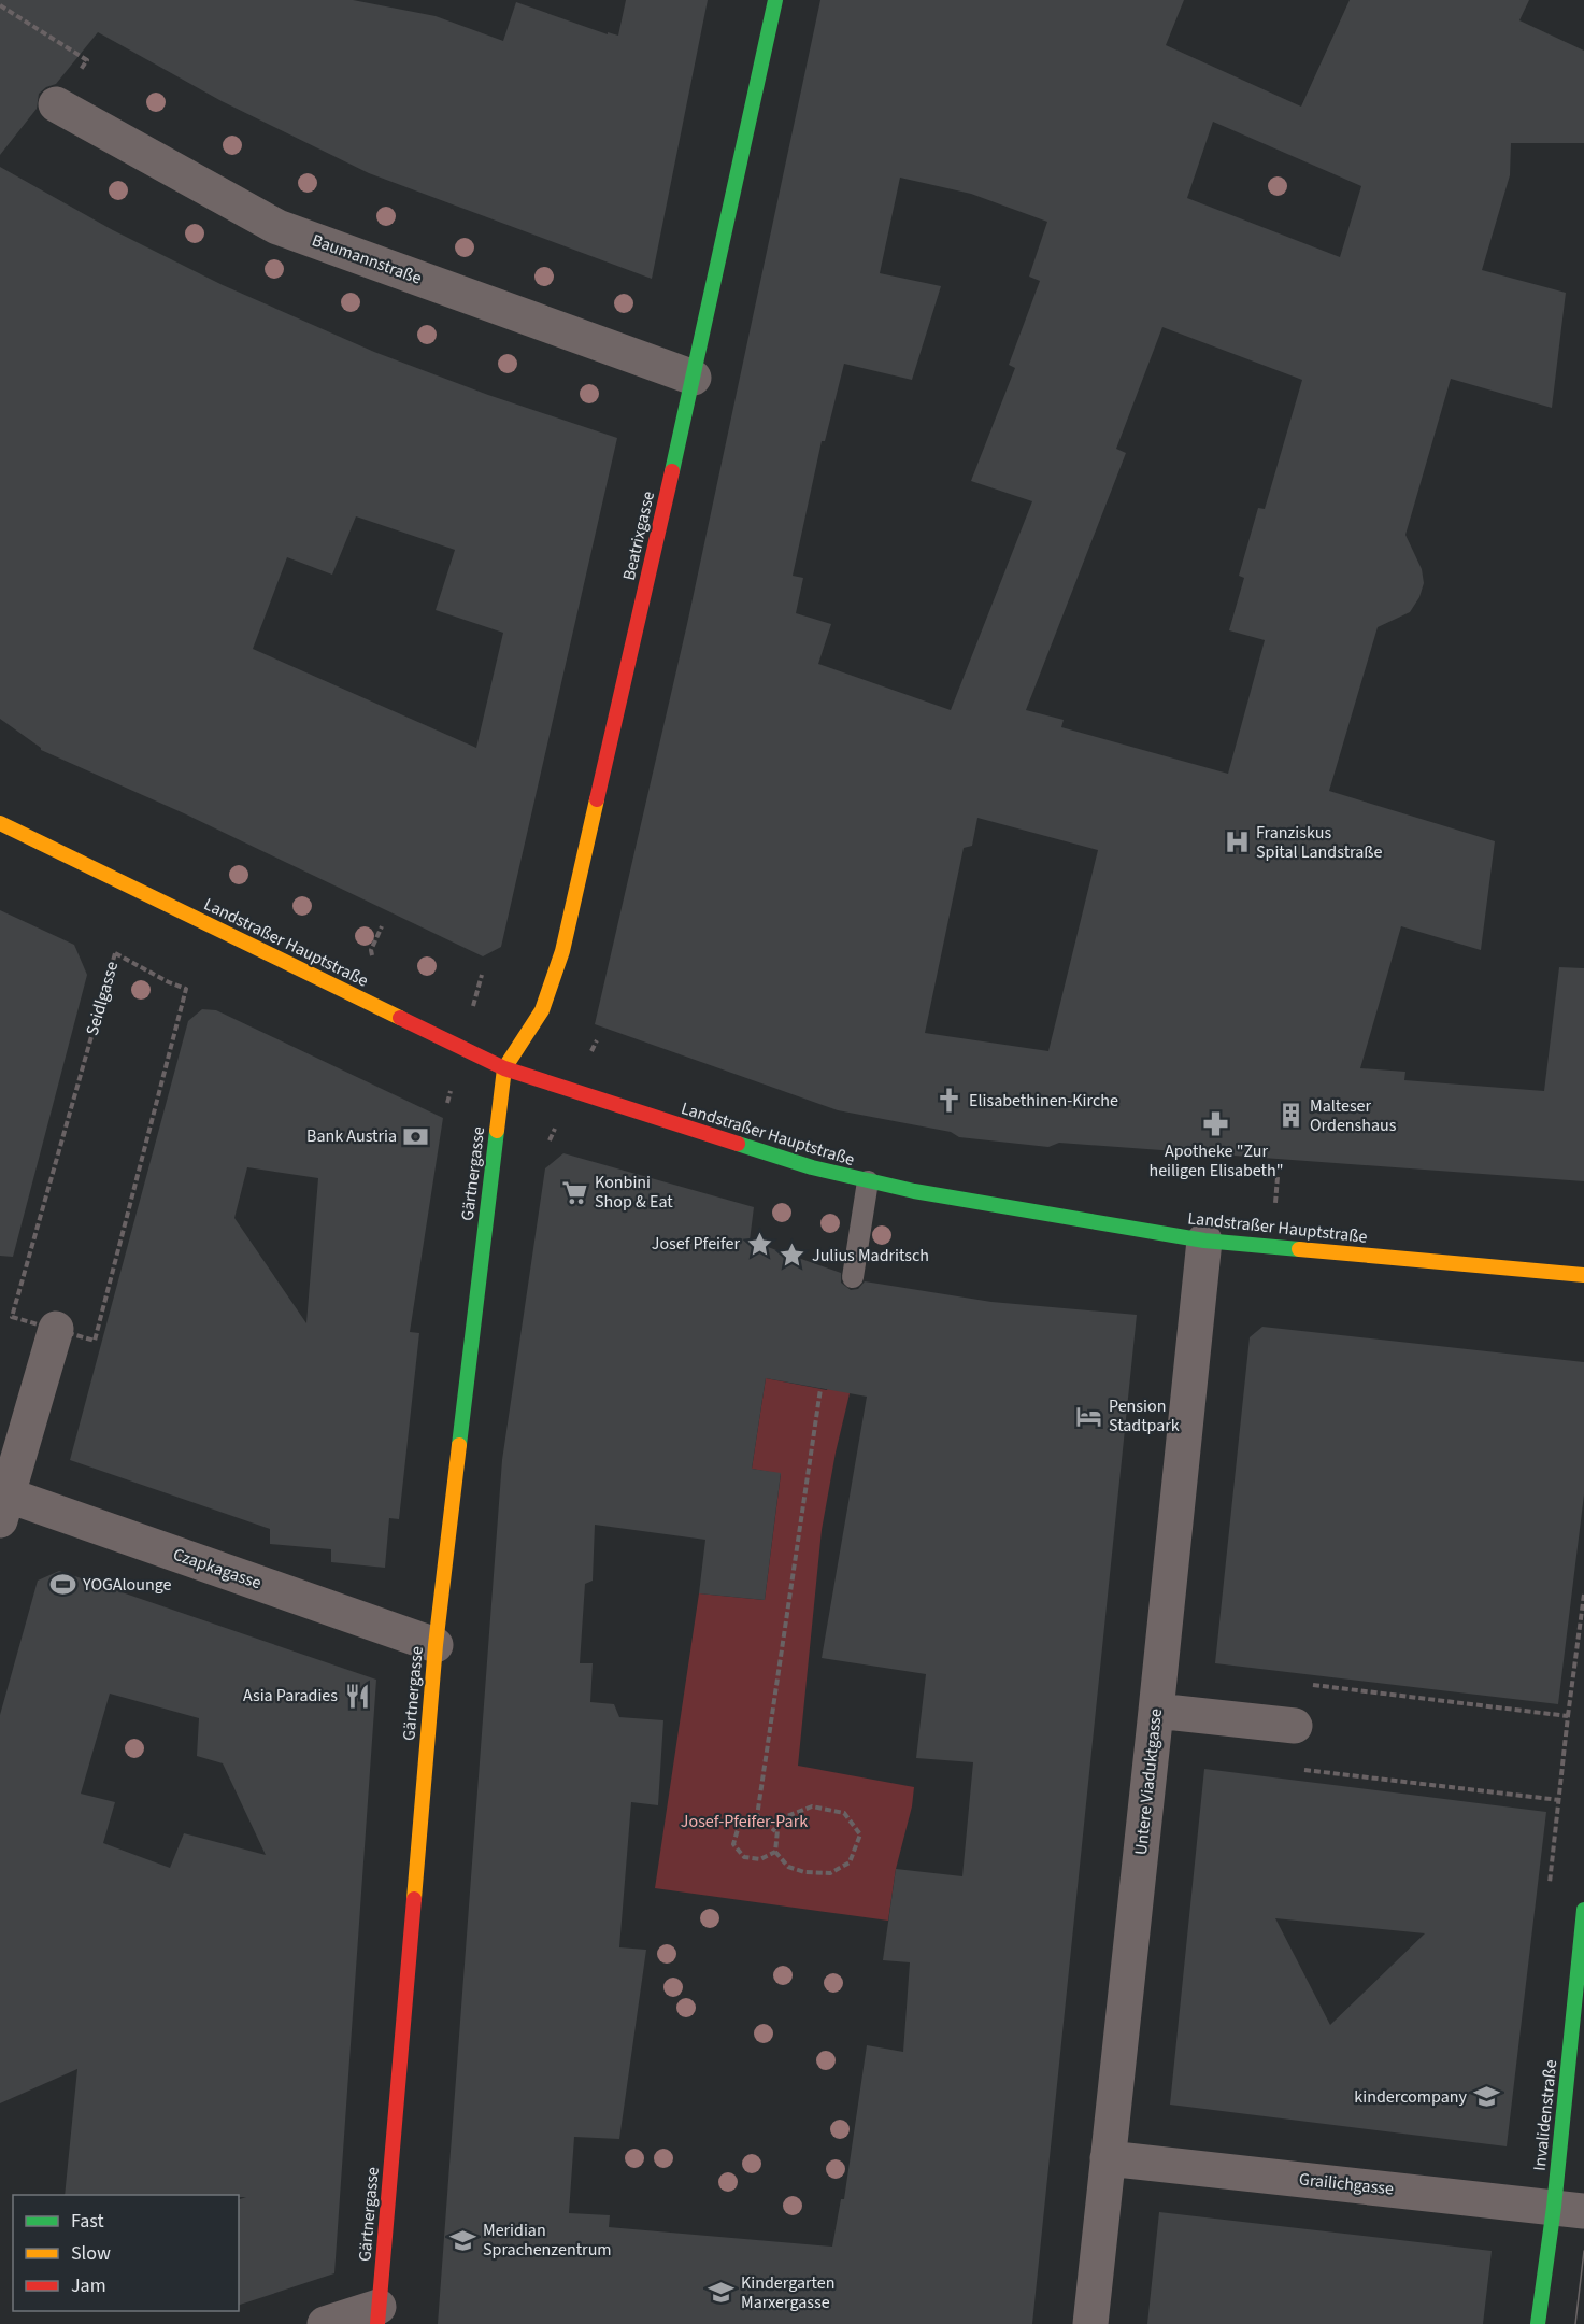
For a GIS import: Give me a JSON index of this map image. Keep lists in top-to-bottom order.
{
  "streets": {
    "street": [
      "Baumannstraße",
      "Beatrixgasse",
      "Landstraßer Hauptstraße",
      "Gärtnergasse",
      "Czapkagasse",
      "Untere Viaduktgasse",
      "Invalidenstraße",
      "Grailichgasse"
    ],
    "path": ["Seidlgasse"]
  },
  "crossings": [
    ["Baumannstraße", "Beatrixgasse"],
    ["Beatrixgasse", "Landstraßer Hauptstraße"],
    ["Beatrixgasse", "Gärtnergasse"],
    ["Landstraßer Hauptstraße", "Gärtnergasse"],
    ["Landstraßer Hauptstraße", "Untere Viaduktgasse"],
    ["Gärtnergasse", "Czapkagasse"],
    ["Untere Viaduktgasse", "Grailichgasse"],
    ["Invalidenstraße", "Grailichgasse"]
  ],
  "parks": ["Josef-Pfeifer-Park"],
  "places": {
    "hospital": ["Franziskus Spital Landstraße"],
    "church": ["Elisabethinen-Kirche"],
    "building": ["Malteser Ordenshaus"],
    "pharmacy": ["Apotheke \"Zur heiligen Elisabeth\""],
    "bank": ["Bank Austria"],
    "supermarket": ["Konbini Shop & Eat"],
    "place": ["Josef Pfeifer", "Julius Madritsch"],
    "hotel": ["Pension Stadtpark"],
    "sports": ["YOGAlounge"],
    "restaurant": ["Asia Paradies"],
    "school or university": ["kindercompany", "Meridian Sprachenzentrum", "Kindergarten Marxergasse"]
  },
  "legend": ["Fast", "Slow", "Jam"]
}
